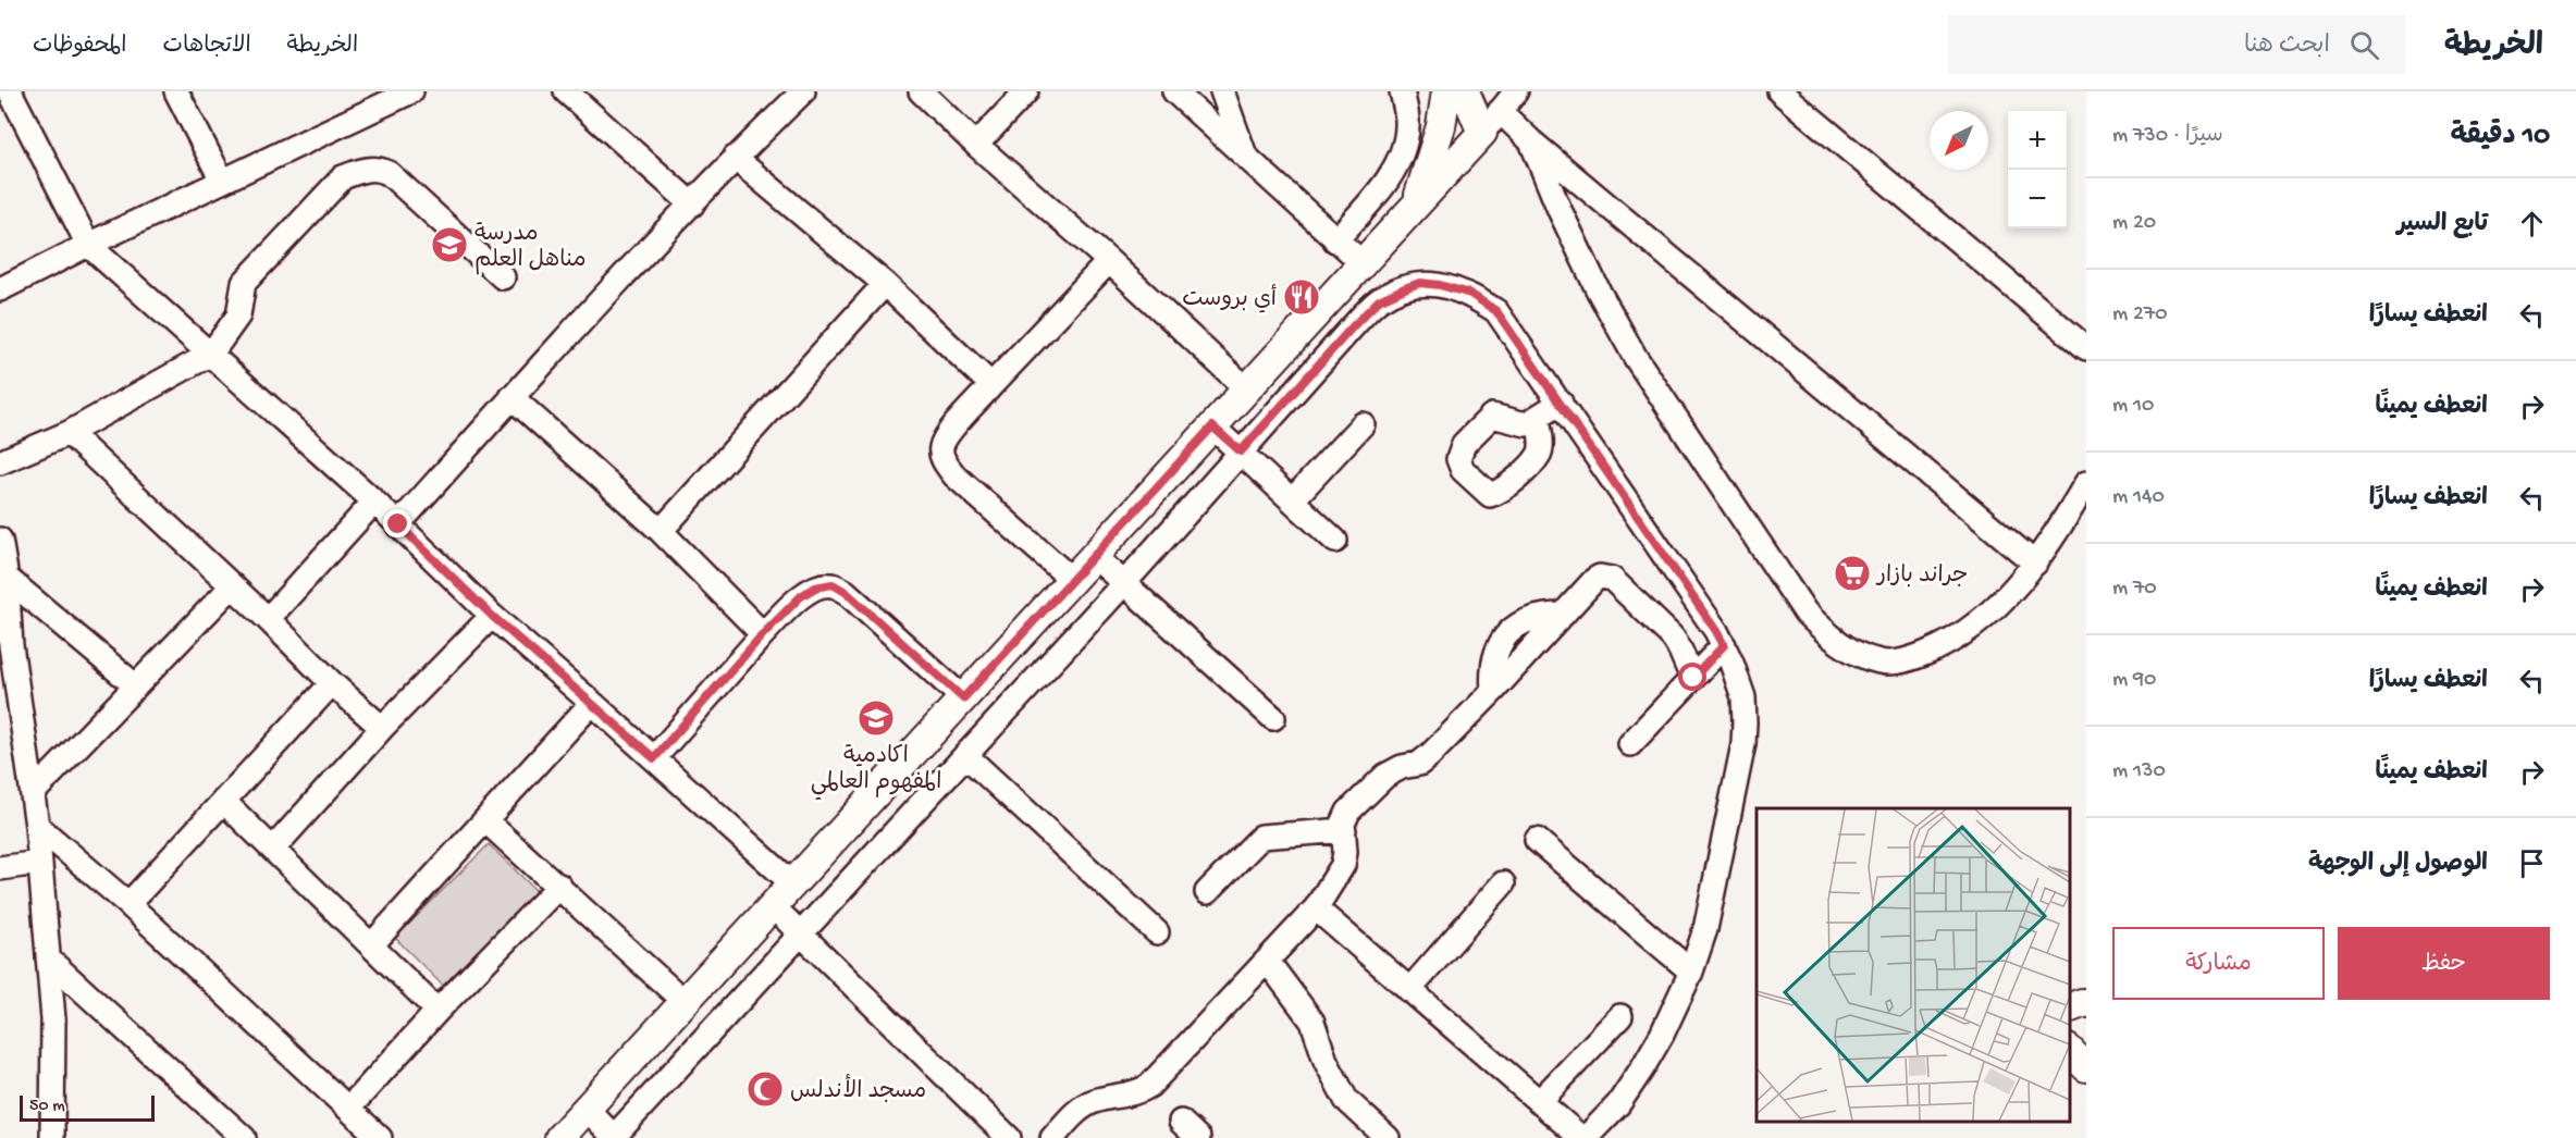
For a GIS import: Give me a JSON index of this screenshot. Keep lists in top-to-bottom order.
{
  "places": {
    "school or university": ["مدرسة مناهل العلم", "اكادمية المفهوم العالمي"],
    "restaurant": ["أي بروست"],
    "supermarket": ["جراند بازار"],
    "mosque": ["مسجد الأندلس"]
  },
  "scale_bar": "50 m",
  "north": "bottom left",
  "page": {
    "header": "الخريطة",
    "search": "ابحث هنا",
    "nav": ["الخريطة", "الاتجاهات", "المحفوظات"],
    "heading": ["10 دقيقة", "سيرًا · 730 m"],
    "map_buttons": ["+", "−"],
    "list": [
      ["تابع السير", "20 m"],
      ["انعطف يسارًا", "270 m"],
      ["انعطف يمينًا", "10 m"],
      ["انعطف يسارًا", "140 m"],
      ["انعطف يمينًا", "70 m"],
      ["انعطف يسارًا", "90 m"],
      ["انعطف يمينًا", "130 m"],
      "الوصول إلى الوجهة"
    ],
    "buttons": ["حفظ", "مشاركة"],
    "scale": "50 m"
  }
}
